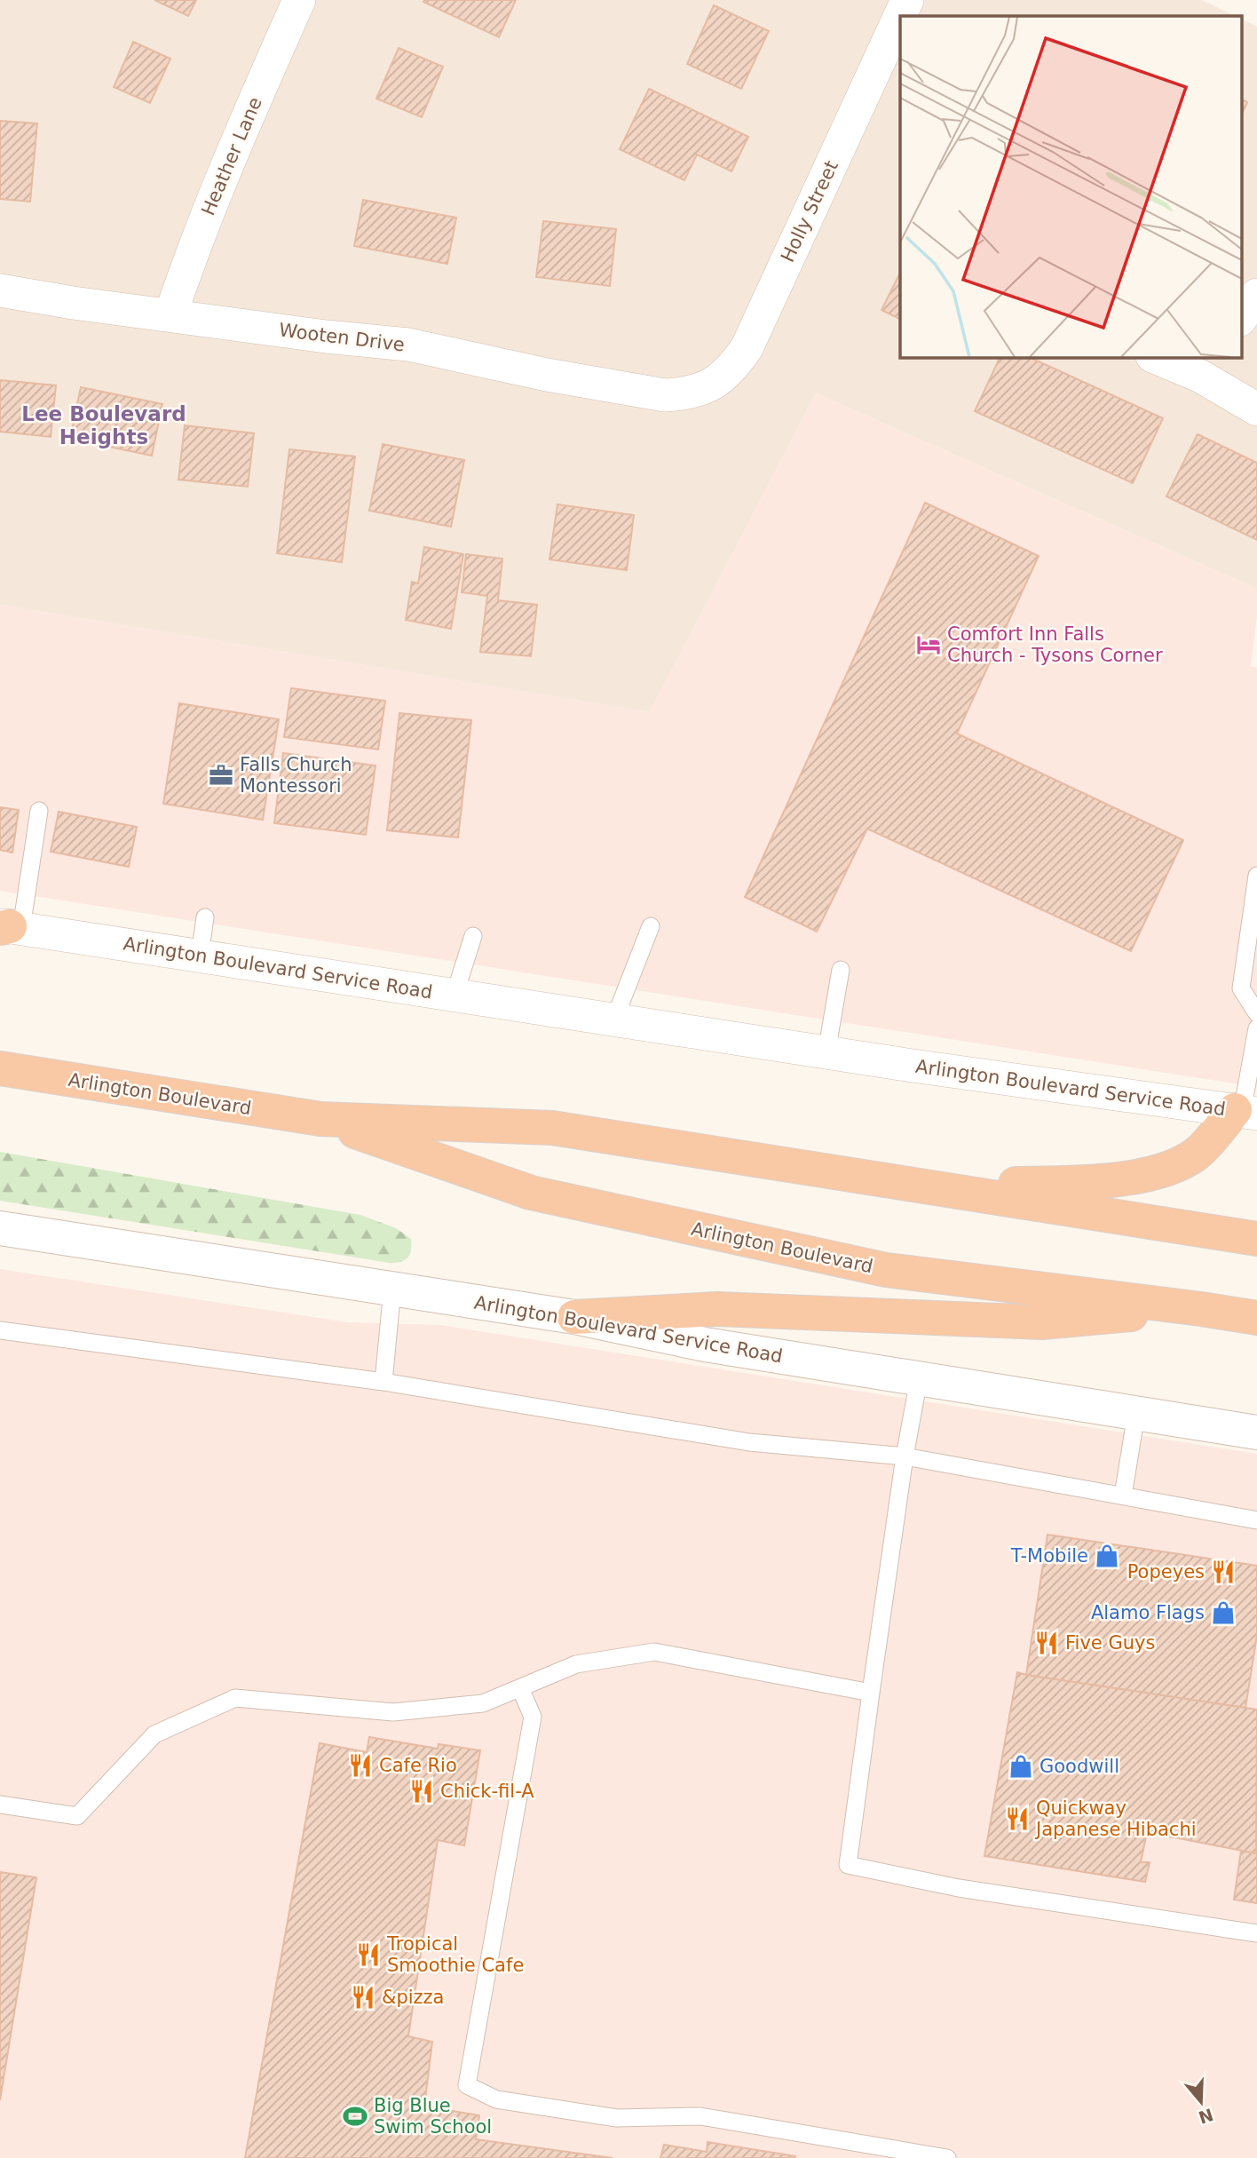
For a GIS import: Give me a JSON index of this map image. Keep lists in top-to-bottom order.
{
  "streets": {
    "highway": ["Arlington Boulevard"],
    "street": [
      "Heather Lane",
      "Holly Street",
      "Wooten Drive",
      "Arlington Boulevard Service Road"
    ]
  },
  "crossings": [
    ["Heather Lane", "Wooten Drive"],
    ["Holly Street", "Wooten Drive"]
  ],
  "districts": ["Lee Boulevard Heights"],
  "places": {
    "hotel": ["Comfort Inn Falls Church - Tysons Corner"],
    "office": ["Falls Church Montessori"],
    "shop": ["T-Mobile", "Alamo Flags", "Goodwill"],
    "restaurant": [
      "Popeyes",
      "Five Guys",
      "Cafe Rio",
      "Chick-fil-A",
      "Quickway Japanese Hibachi",
      "Tropical Smoothie Cafe",
      "&pizza"
    ],
    "sports": ["Big Blue Swim School"]
  },
  "north": "bottom"
}
